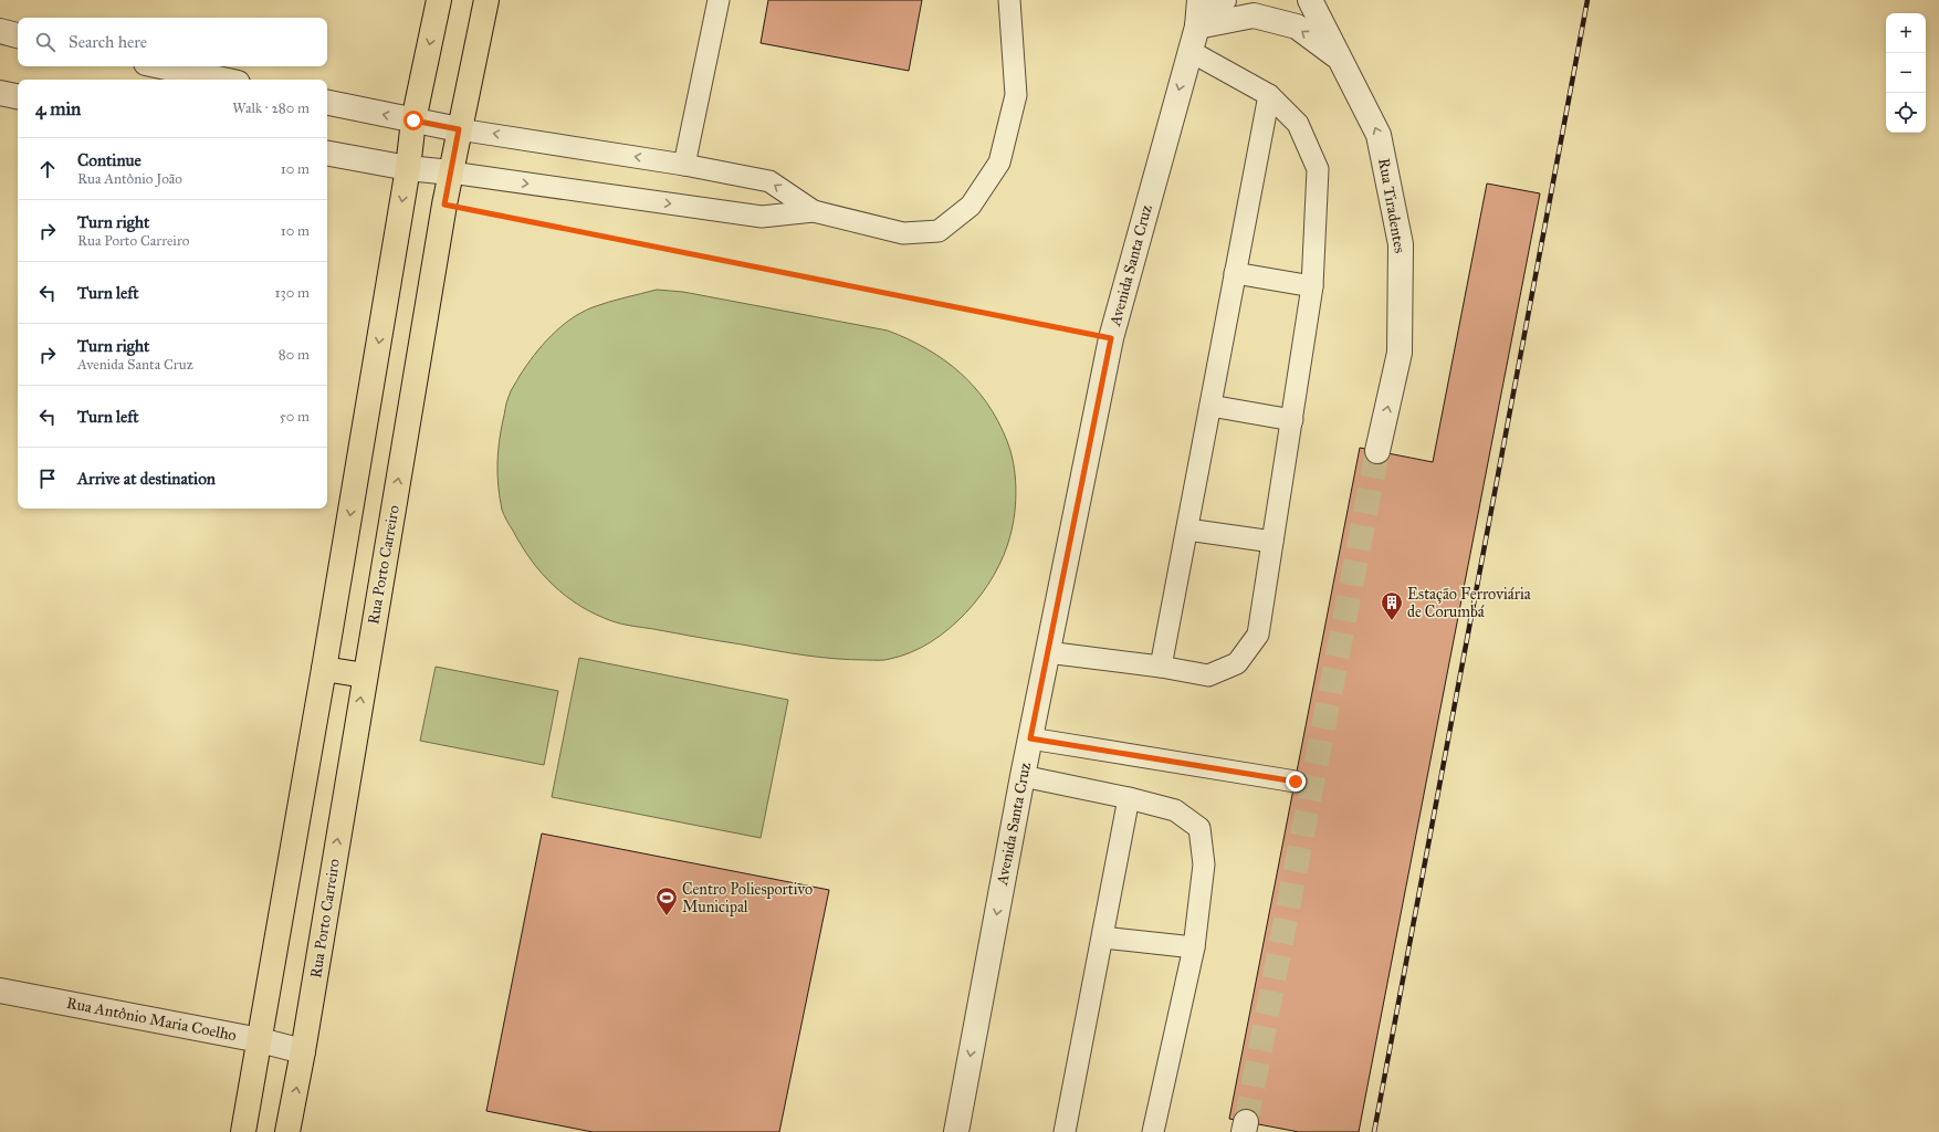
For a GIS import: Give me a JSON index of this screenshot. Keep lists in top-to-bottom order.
{
  "streets": {
    "main road": ["Rua Porto Carreiro"],
    "street": ["Rua Tiradentes", "Avenida Santa Cruz", "Rua Antônio Maria Coelho"]
  },
  "crossings": [
    ["Rua Porto Carreiro", "Rua Antônio Maria Coelho"]
  ],
  "one_way": ["Rua Tiradentes", "Avenida Santa Cruz"],
  "places": {
    "building": ["Estação Ferroviária de Corumbá"],
    "sports": ["Centro Poliesportivo Municipal"]
  },
  "page": {
    "map_buttons": ["+", "−"],
    "search": "Search here",
    "heading": ["4 min", "Walk · 280 m"],
    "list": [
      ["Continue", "Rua Antônio João", "10 m"],
      ["Turn right", "Rua Porto Carreiro", "10 m"],
      ["Turn left", "130 m"],
      ["Turn right", "Avenida Santa Cruz", "80 m"],
      ["Turn left", "50 m"],
      "Arrive at destination"
    ]
  }
}
